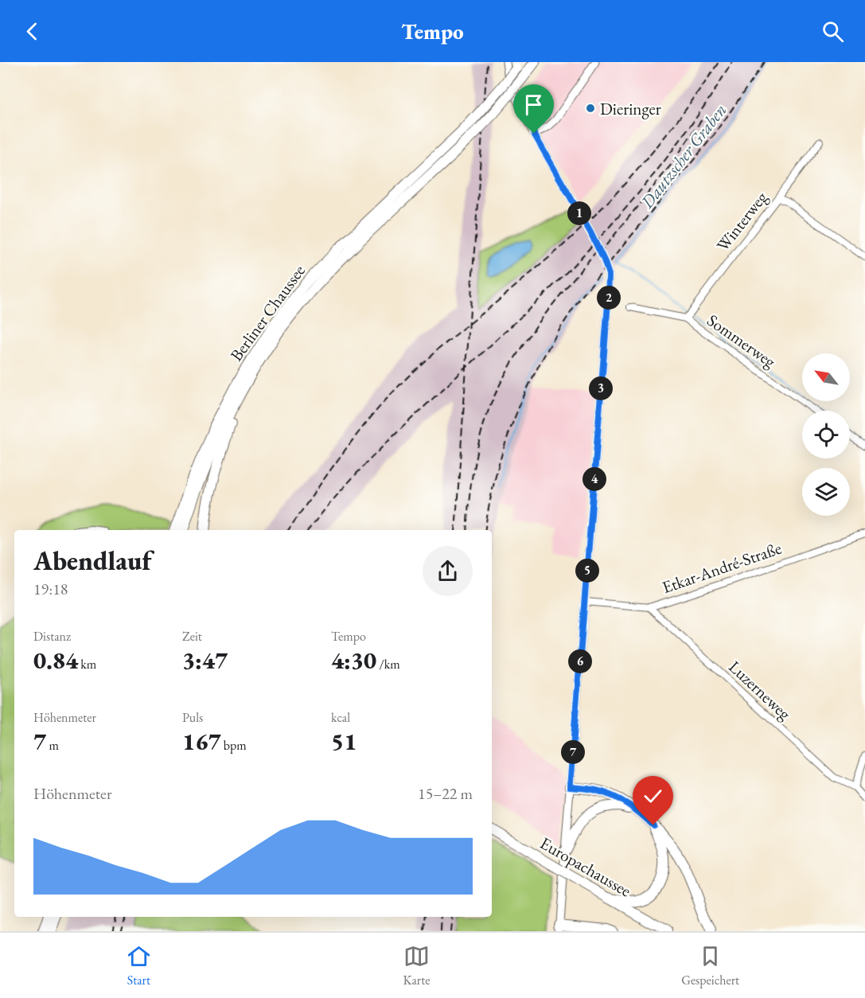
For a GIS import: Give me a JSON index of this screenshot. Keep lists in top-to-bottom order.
{
  "streets": {
    "main road": ["Berliner Chaussee", "Europachaussee"],
    "street": [
      "Winterweg",
      "Sommerweg",
      "Etkar-André-Straße",
      "Luzerneweg"
    ]
  },
  "crossings": [
    ["Winterweg", "Sommerweg"],
    ["Etkar-André-Straße", "Luzerneweg"]
  ],
  "water": ["Dautzscher Graben"],
  "places": ["Dieringer"],
  "north": "top left",
  "page": {
    "header": "Tempo",
    "pins": [
      "1",
      "2",
      "3",
      "4",
      "5",
      "6",
      "7"
    ],
    "heading": ["Abendlauf", "19:18"],
    "stats": [
      ["Distanz", "0.84 km"],
      ["Zeit", "3:47"],
      ["Tempo", "4:30 /km"],
      ["Höhenmeter", "7 m"],
      ["Puls", "167 bpm"],
      ["kcal", "51"]
    ],
    "chart": ["Höhenmeter", "15–22 m"],
    "tabs": ["Start", "Karte", "Gespeichert"]
  }
}
